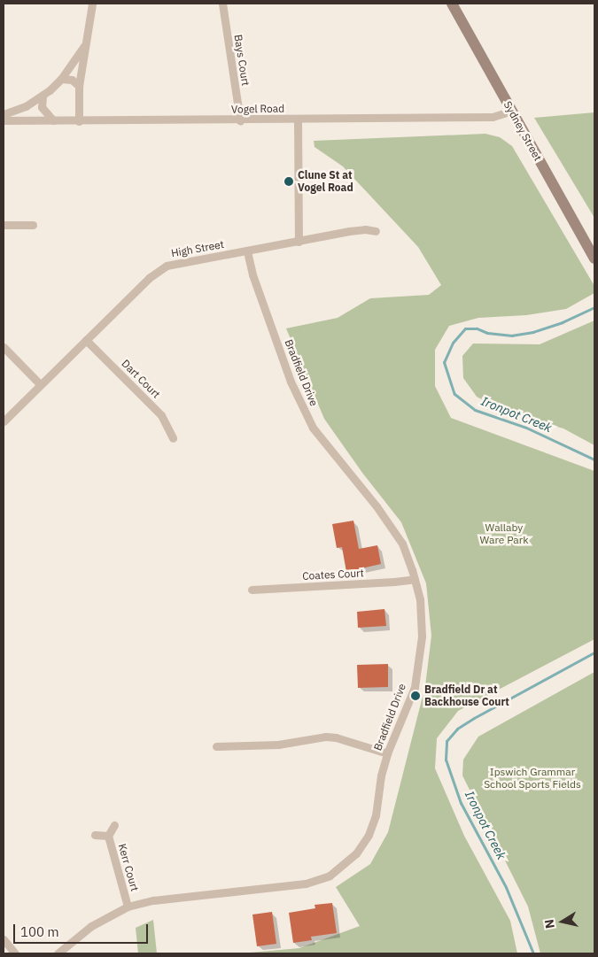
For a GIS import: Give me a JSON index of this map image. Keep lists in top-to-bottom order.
{
  "streets": {
    "main road": ["Sydney Street"],
    "street": [
      "Bays Court",
      "Vogel Road",
      "High Street",
      "Bradfield Drive",
      "Dart Court",
      "Coates Court",
      "Kerr Court"
    ]
  },
  "crossings": [
    ["Bays Court", "Vogel Road"],
    ["Vogel Road", "Sydney Street"],
    ["High Street", "Bradfield Drive"],
    ["High Street", "Dart Court"],
    ["Bradfield Drive", "Coates Court"],
    ["Bradfield Drive", "Kerr Court"]
  ],
  "water": ["Ironpot Creek"],
  "parks": ["Wallaby Ware Park", "Ipswich Grammar School Sports Fields"],
  "places": ["Clune St at Vogel Road", "Bradfield Dr at Backhouse Court"],
  "scale_bar": "100 m",
  "north": "left"
}
